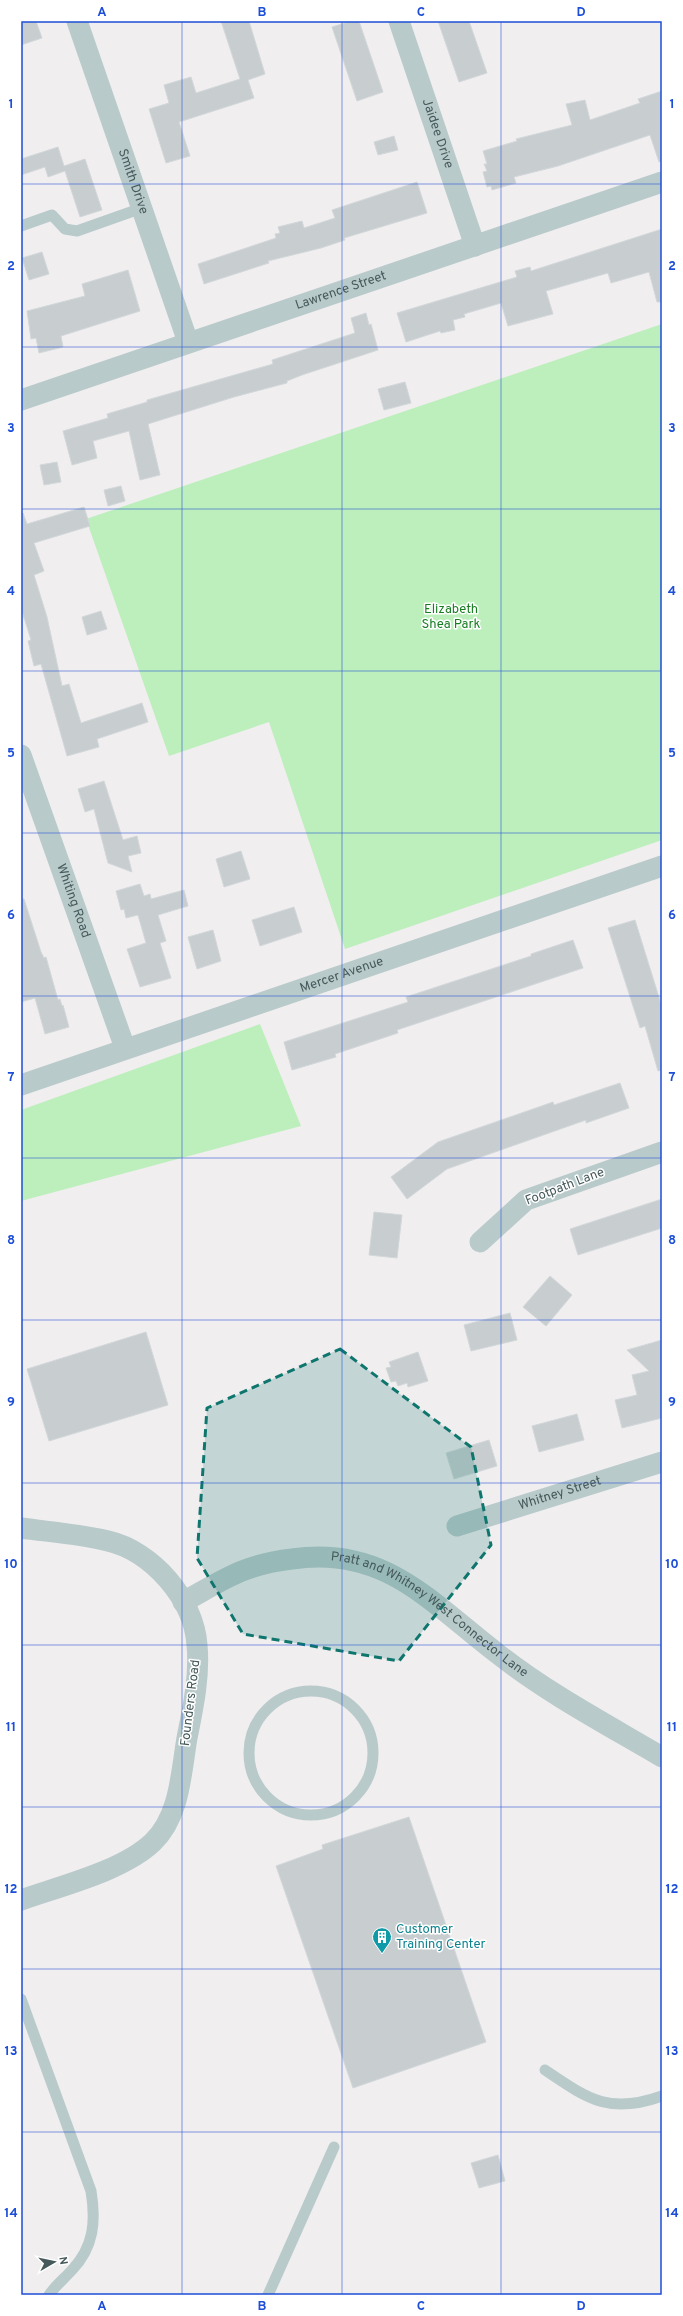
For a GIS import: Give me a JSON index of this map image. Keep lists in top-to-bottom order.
{
  "streets": {
    "street": [
      "Jaidee Drive",
      "Smith Drive",
      "Lawrence Street",
      "Whiting Road",
      "Mercer Avenue",
      "Footpath Lane",
      "Whitney Street",
      "Pratt and Whitney West Connector Lane",
      "Founders Road"
    ]
  },
  "crossings": [
    ["Jaidee Drive", "Lawrence Street"],
    ["Smith Drive", "Lawrence Street"],
    ["Whiting Road", "Mercer Avenue"],
    ["Pratt and Whitney West Connector Lane", "Founders Road"]
  ],
  "parks": ["Elizabeth Shea Park"],
  "places": {
    "building": ["Customer Training Center"]
  },
  "north": "right",
  "grid": {
    "columns": [
      "A",
      "B",
      "C",
      "D"
    ],
    "rows": [
      "1",
      "2",
      "3",
      "4",
      "5",
      "6",
      "7",
      "8",
      "9",
      "10",
      "11",
      "12",
      "13",
      "14"
    ]
  }
}
